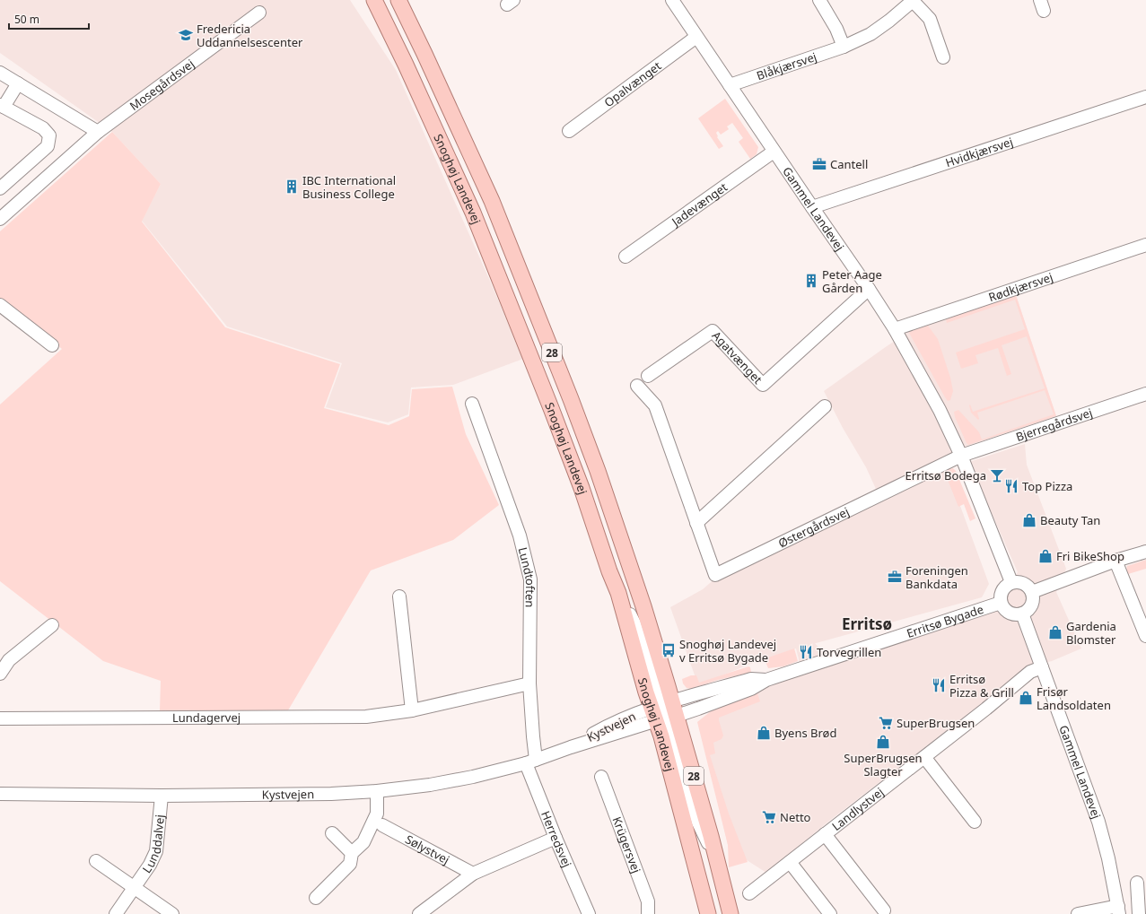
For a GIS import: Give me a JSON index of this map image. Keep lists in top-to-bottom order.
{
  "streets": {
    "main road": ["Snoghøj Landevej", "28"],
    "street": [
      "Blåkjærsvej",
      "Opalvænget",
      "Mosegårdsvej",
      "Hvidkjærsvej",
      "Jadevænget",
      "Gammel Landevej",
      "Rødkjærsvej",
      "Agatvænget",
      "Bjerregårdsvej",
      "Østergårdsvej",
      "Lundtoften",
      "Erritsø Bygade",
      "Lundagervej",
      "Kystvejen",
      "Landlystvej",
      "Herredsvej",
      "Lunddalvej",
      "Krügersvej",
      "Sølystvej"
    ]
  },
  "crossings": [
    ["Blåkjærsvej", "Gammel Landevej"],
    ["Opalvænget", "Gammel Landevej"],
    ["Hvidkjærsvej", "Gammel Landevej"],
    ["Snoghøj Landevej", "Erritsø Bygade"],
    ["Snoghøj Landevej", "Kystvejen"],
    ["Jadevænget", "Gammel Landevej"],
    ["Gammel Landevej", "Rødkjærsvej"],
    ["Gammel Landevej", "Agatvænget"],
    ["Gammel Landevej", "Bjerregårdsvej"],
    ["Gammel Landevej", "Østergårdsvej"],
    ["Gammel Landevej", "Erritsø Bygade"],
    ["Gammel Landevej", "Landlystvej"],
    ["Bjerregårdsvej", "Østergårdsvej"],
    ["Lundtoften", "Lundagervej"],
    ["Lundtoften", "Kystvejen"],
    ["Lundtoften", "Herredsvej"],
    ["Erritsø Bygade", "Kystvejen"],
    ["Kystvejen", "Herredsvej"],
    ["Kystvejen", "Lunddalvej"]
  ],
  "districts": ["Erritsø"],
  "places": {
    "school or university": ["Fredericia Uddannelsescenter"],
    "office": ["Cantell", "Foreningen Bankdata"],
    "building": ["IBC International Business College", "Peter Aage Gården"],
    "bar": ["Erritsø Bodega"],
    "restaurant": ["Top Pizza", "Torvegrillen", "Erritsø Pizza & Grill"],
    "shop": [
      "Beauty Tan",
      "Fri BikeShop",
      "Gardenia Blomster",
      "Frisør Landsoldaten",
      "Byens Brød",
      "SuperBrugsen Slagter"
    ],
    "bus stop": ["Snoghøj Landevej v Erritsø Bygade"],
    "supermarket": ["SuperBrugsen", "Netto"]
  },
  "scale_bar": "50 m"
}
